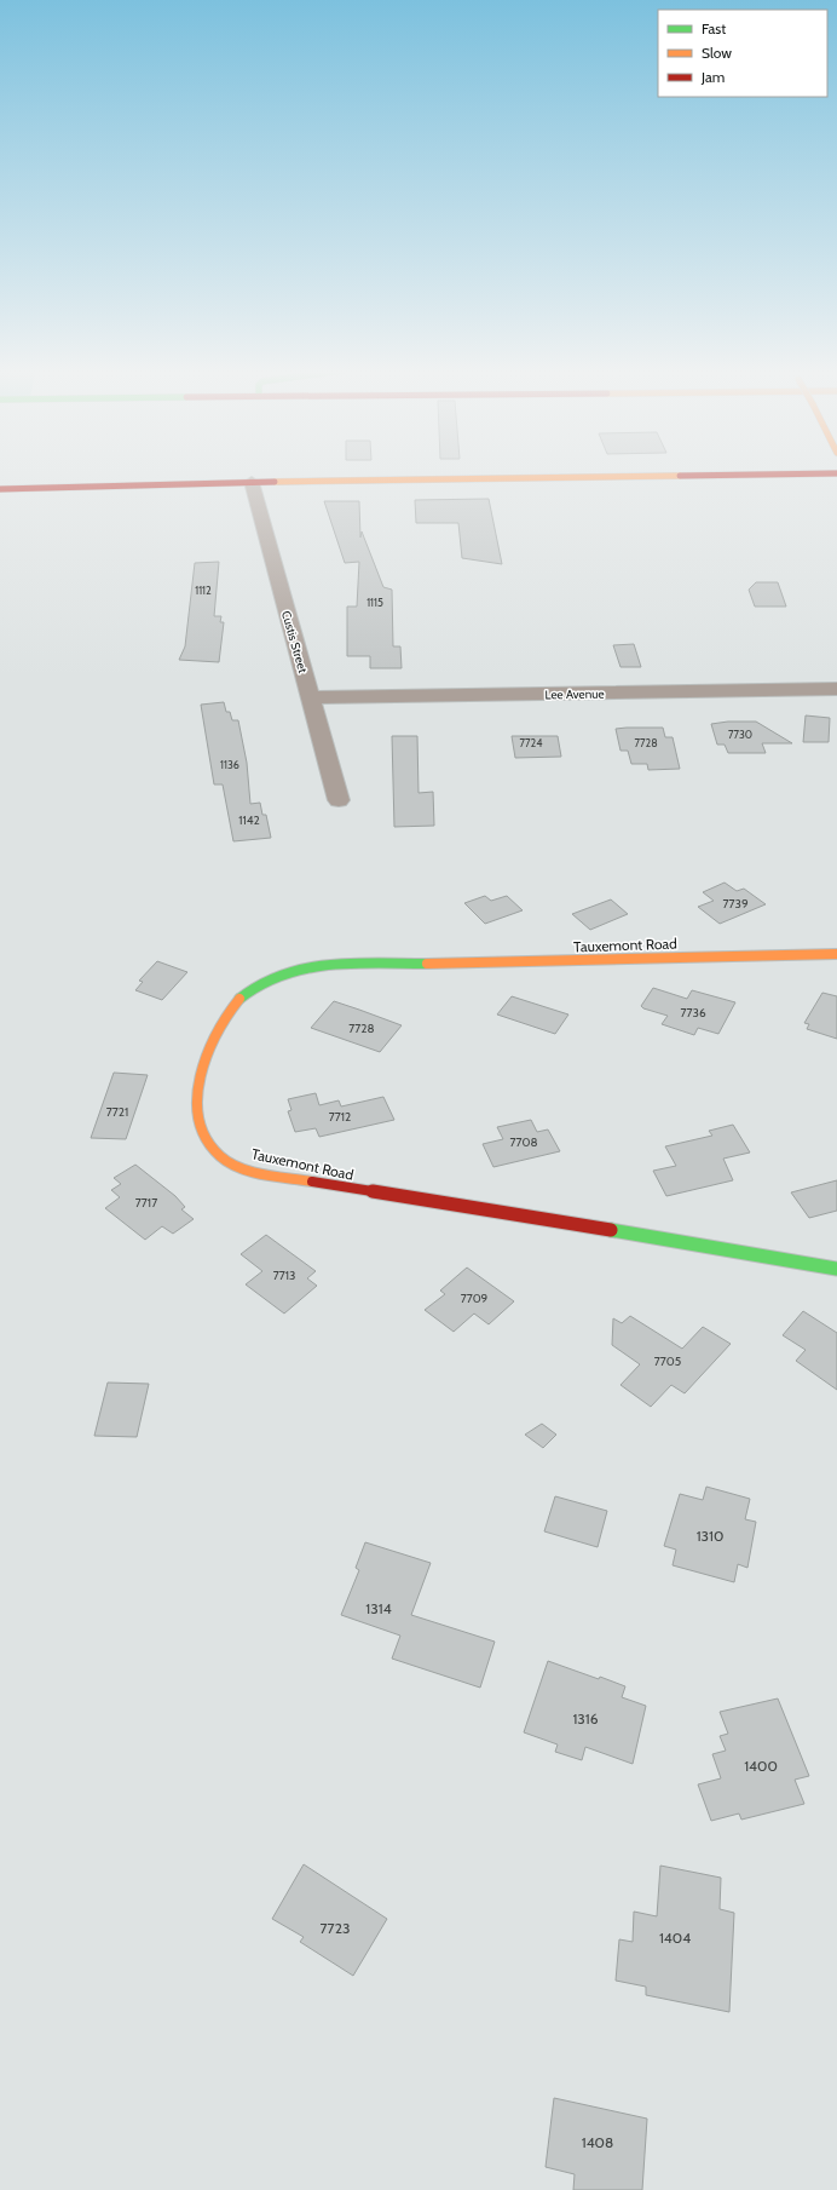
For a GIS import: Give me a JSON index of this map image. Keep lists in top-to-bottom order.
{
  "streets": {
    "street": ["Custis Street", "Lee Avenue", "Tauxemont Road"]
  },
  "crossings": [
    ["Custis Street", "Lee Avenue"]
  ],
  "house_numbers": [
    "1112",
    "1115",
    "7730",
    "7724",
    "7728",
    "1136",
    "1142",
    "7739",
    "7736",
    "7728",
    "7721",
    "7712",
    "7708",
    "7717",
    "7713",
    "7709",
    "7705",
    "1310",
    "1314",
    "1316",
    "1400",
    "7723",
    "1404",
    "1408"
  ],
  "legend": ["Fast", "Slow", "Jam"]
}
